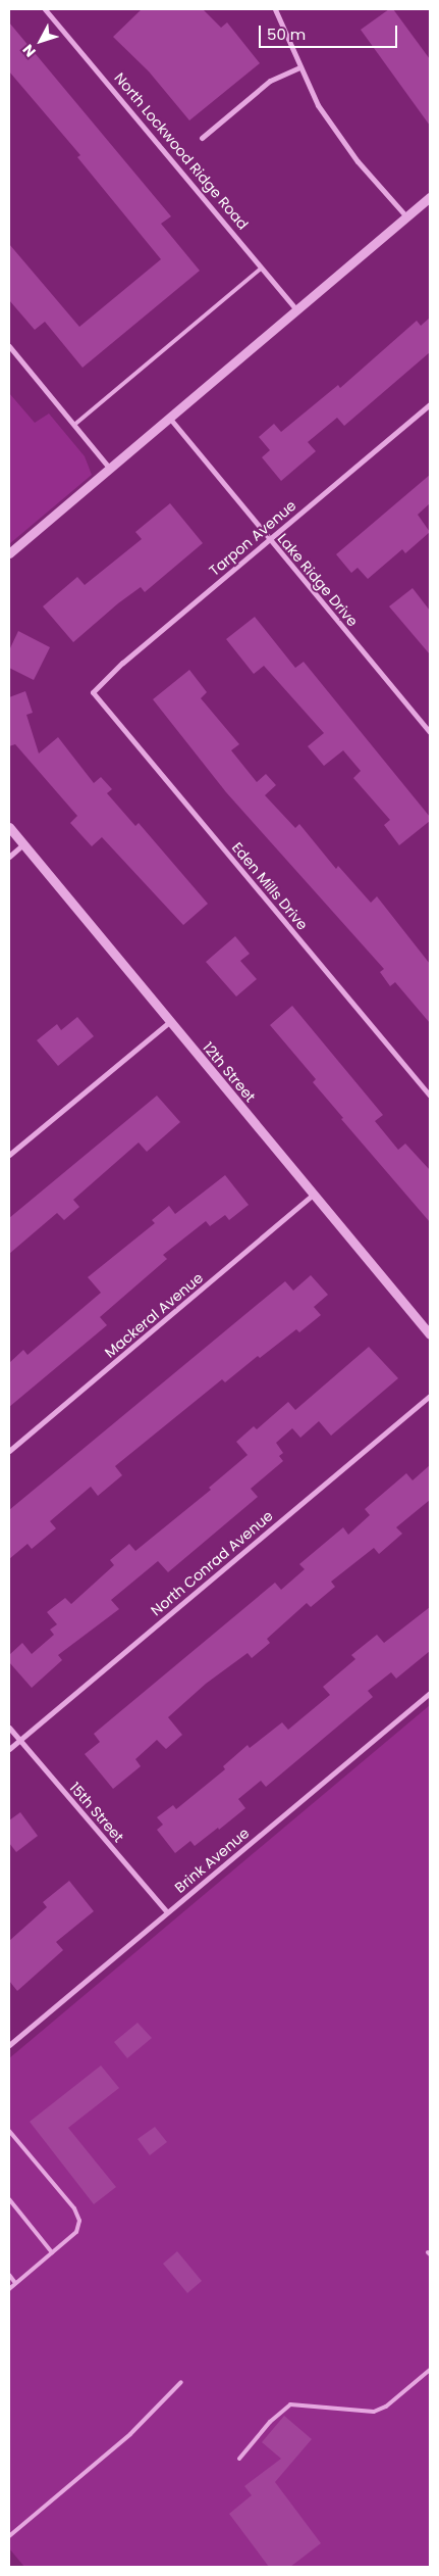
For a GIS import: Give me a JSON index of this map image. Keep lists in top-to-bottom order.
{
  "streets": {
    "street": [
      "North Lockwood Ridge Road",
      "Tarpon Avenue",
      "Lake Ridge Drive",
      "Eden Mills Drive",
      "12th Street",
      "Mackeral Avenue",
      "North Conrad Avenue",
      "15th Street",
      "Brink Avenue"
    ]
  },
  "crossings": [
    ["Tarpon Avenue", "Lake Ridge Drive"],
    ["Tarpon Avenue", "Eden Mills Drive"],
    ["12th Street", "Mackeral Avenue"],
    ["North Conrad Avenue", "15th Street"],
    ["15th Street", "Brink Avenue"]
  ],
  "scale_bar": "50 m",
  "north": "bottom left"
}
